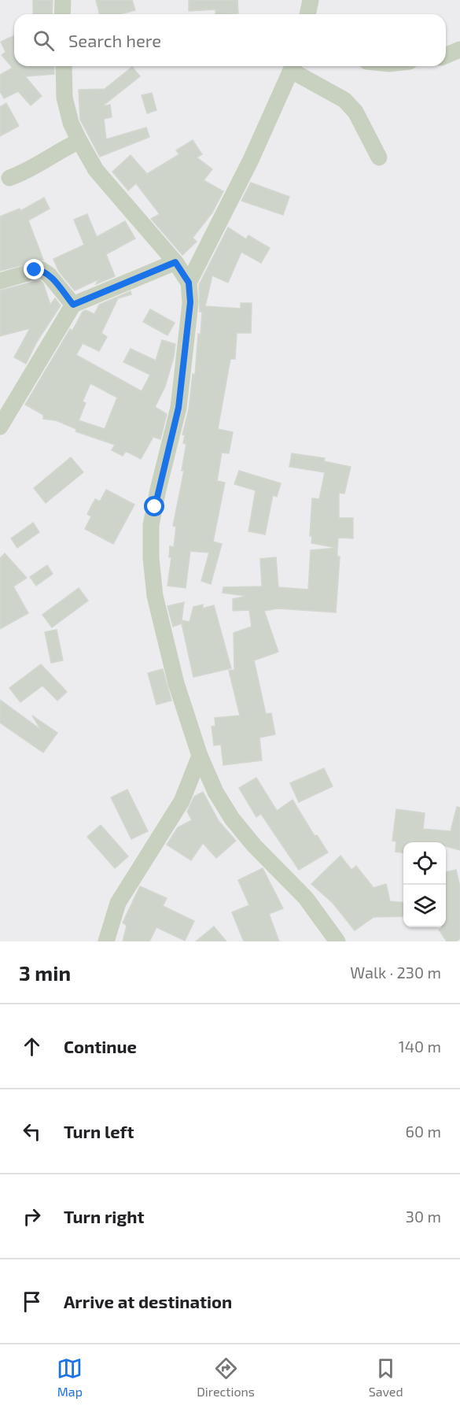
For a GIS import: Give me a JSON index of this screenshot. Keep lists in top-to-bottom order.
{
  "page": {
    "search": "Search here",
    "heading": ["3 min", "Walk · 230 m"],
    "list": [
      ["Continue", "140 m"],
      ["Turn left", "60 m"],
      ["Turn right", "30 m"],
      "Arrive at destination"
    ],
    "nav": ["Map", "Directions", "Saved"]
  }
}
